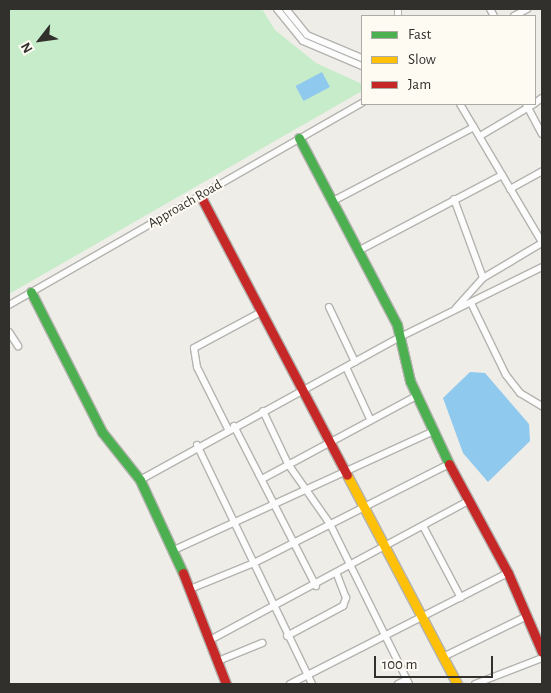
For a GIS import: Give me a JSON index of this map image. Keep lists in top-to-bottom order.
{
  "streets": {
    "street": ["Approach Road"]
  },
  "legend": ["Fast", "Slow", "Jam"],
  "scale_bar": "100 m",
  "north": "bottom left"
}
